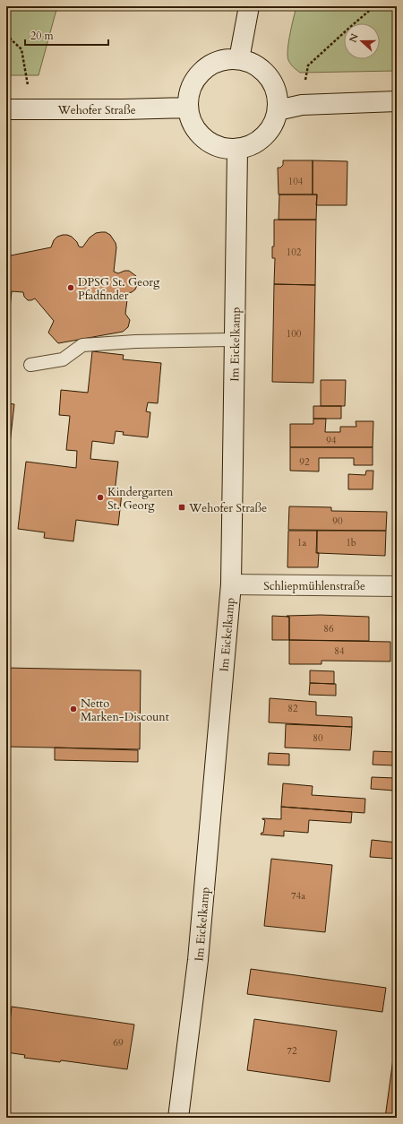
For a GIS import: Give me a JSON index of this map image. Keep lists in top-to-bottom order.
{
  "streets": {
    "street": ["Wehofer Straße", "Im Eickelkamp", "Schliepmühlenstraße"]
  },
  "crossings": [
    ["Wehofer Straße", "Im Eickelkamp"],
    ["Im Eickelkamp", "Schliepmühlenstraße"]
  ],
  "places": {
    "other": ["DPSG St. Georg Pfadfinder", "Kindergarten St. Georg", "Netto Marken-Discount"],
    "transit": ["Wehofer Straße"]
  },
  "house_numbers": [
    "104",
    "102",
    "100",
    "94",
    "92",
    "90",
    "1a",
    "1b",
    "86",
    "84",
    "82",
    "80",
    "74a",
    "69",
    "72"
  ],
  "scale_bar": "20 m",
  "north": "left"
}
